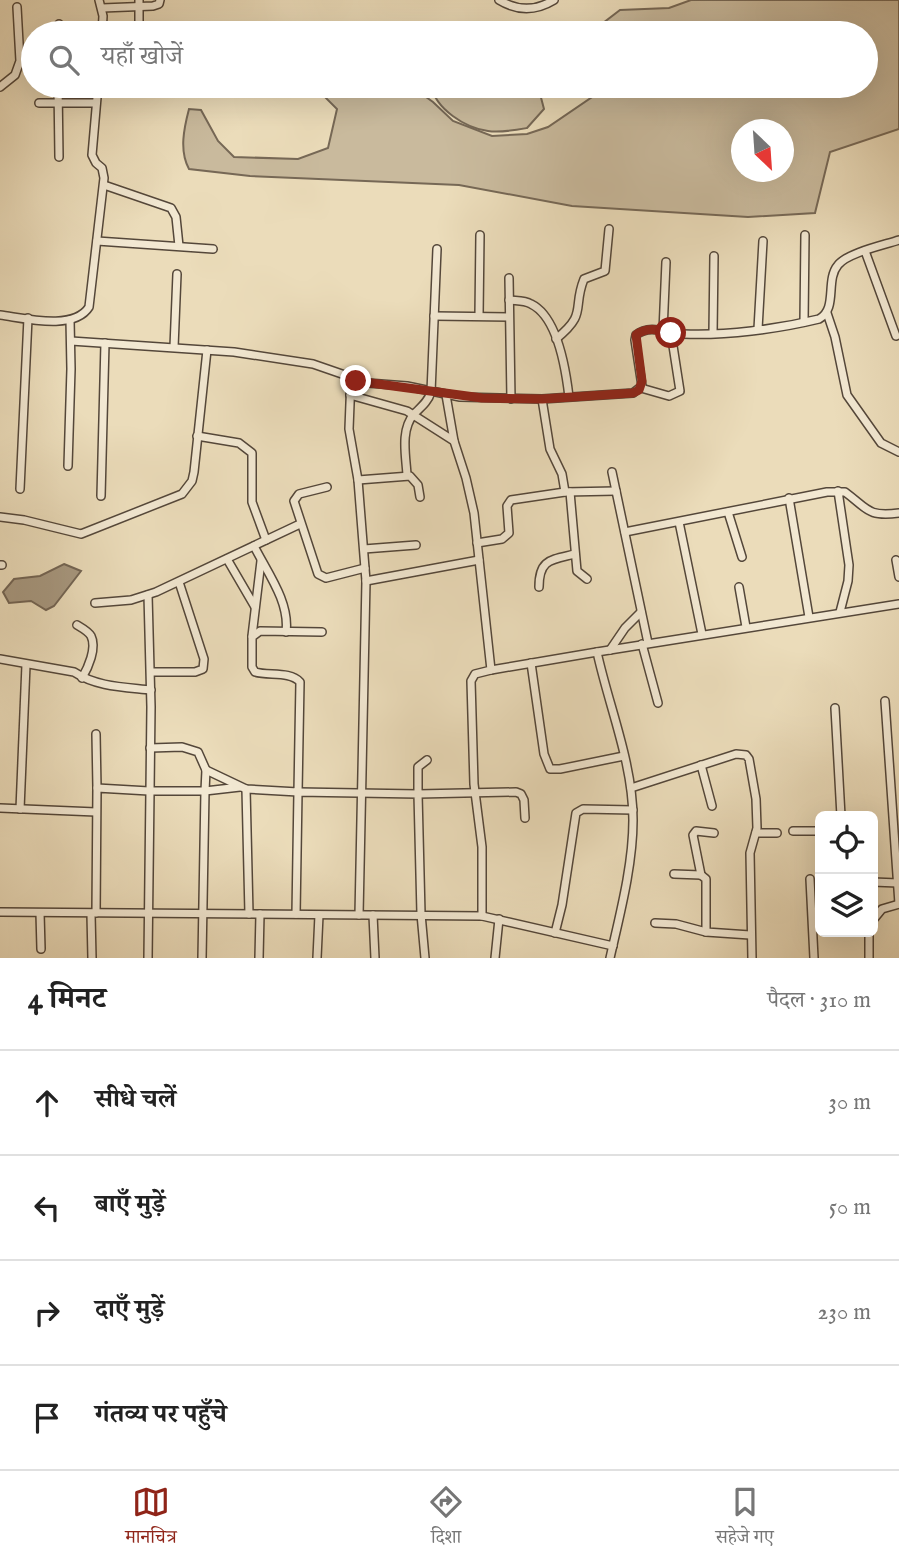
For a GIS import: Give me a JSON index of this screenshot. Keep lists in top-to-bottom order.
{
  "north": "bottom right",
  "page": {
    "search": "यहाँ खोजें",
    "heading": ["4 मिनट", "पैदल · 310 m"],
    "list": [
      ["सीधे चलें", "30 m"],
      ["बाएँ मुड़ें", "50 m"],
      ["दाएँ मुड़ें", "230 m"],
      "गंतव्य पर पहुँचे"
    ],
    "nav": ["मानचित्र", "दिशा", "सहेजे गए"]
  }
}
